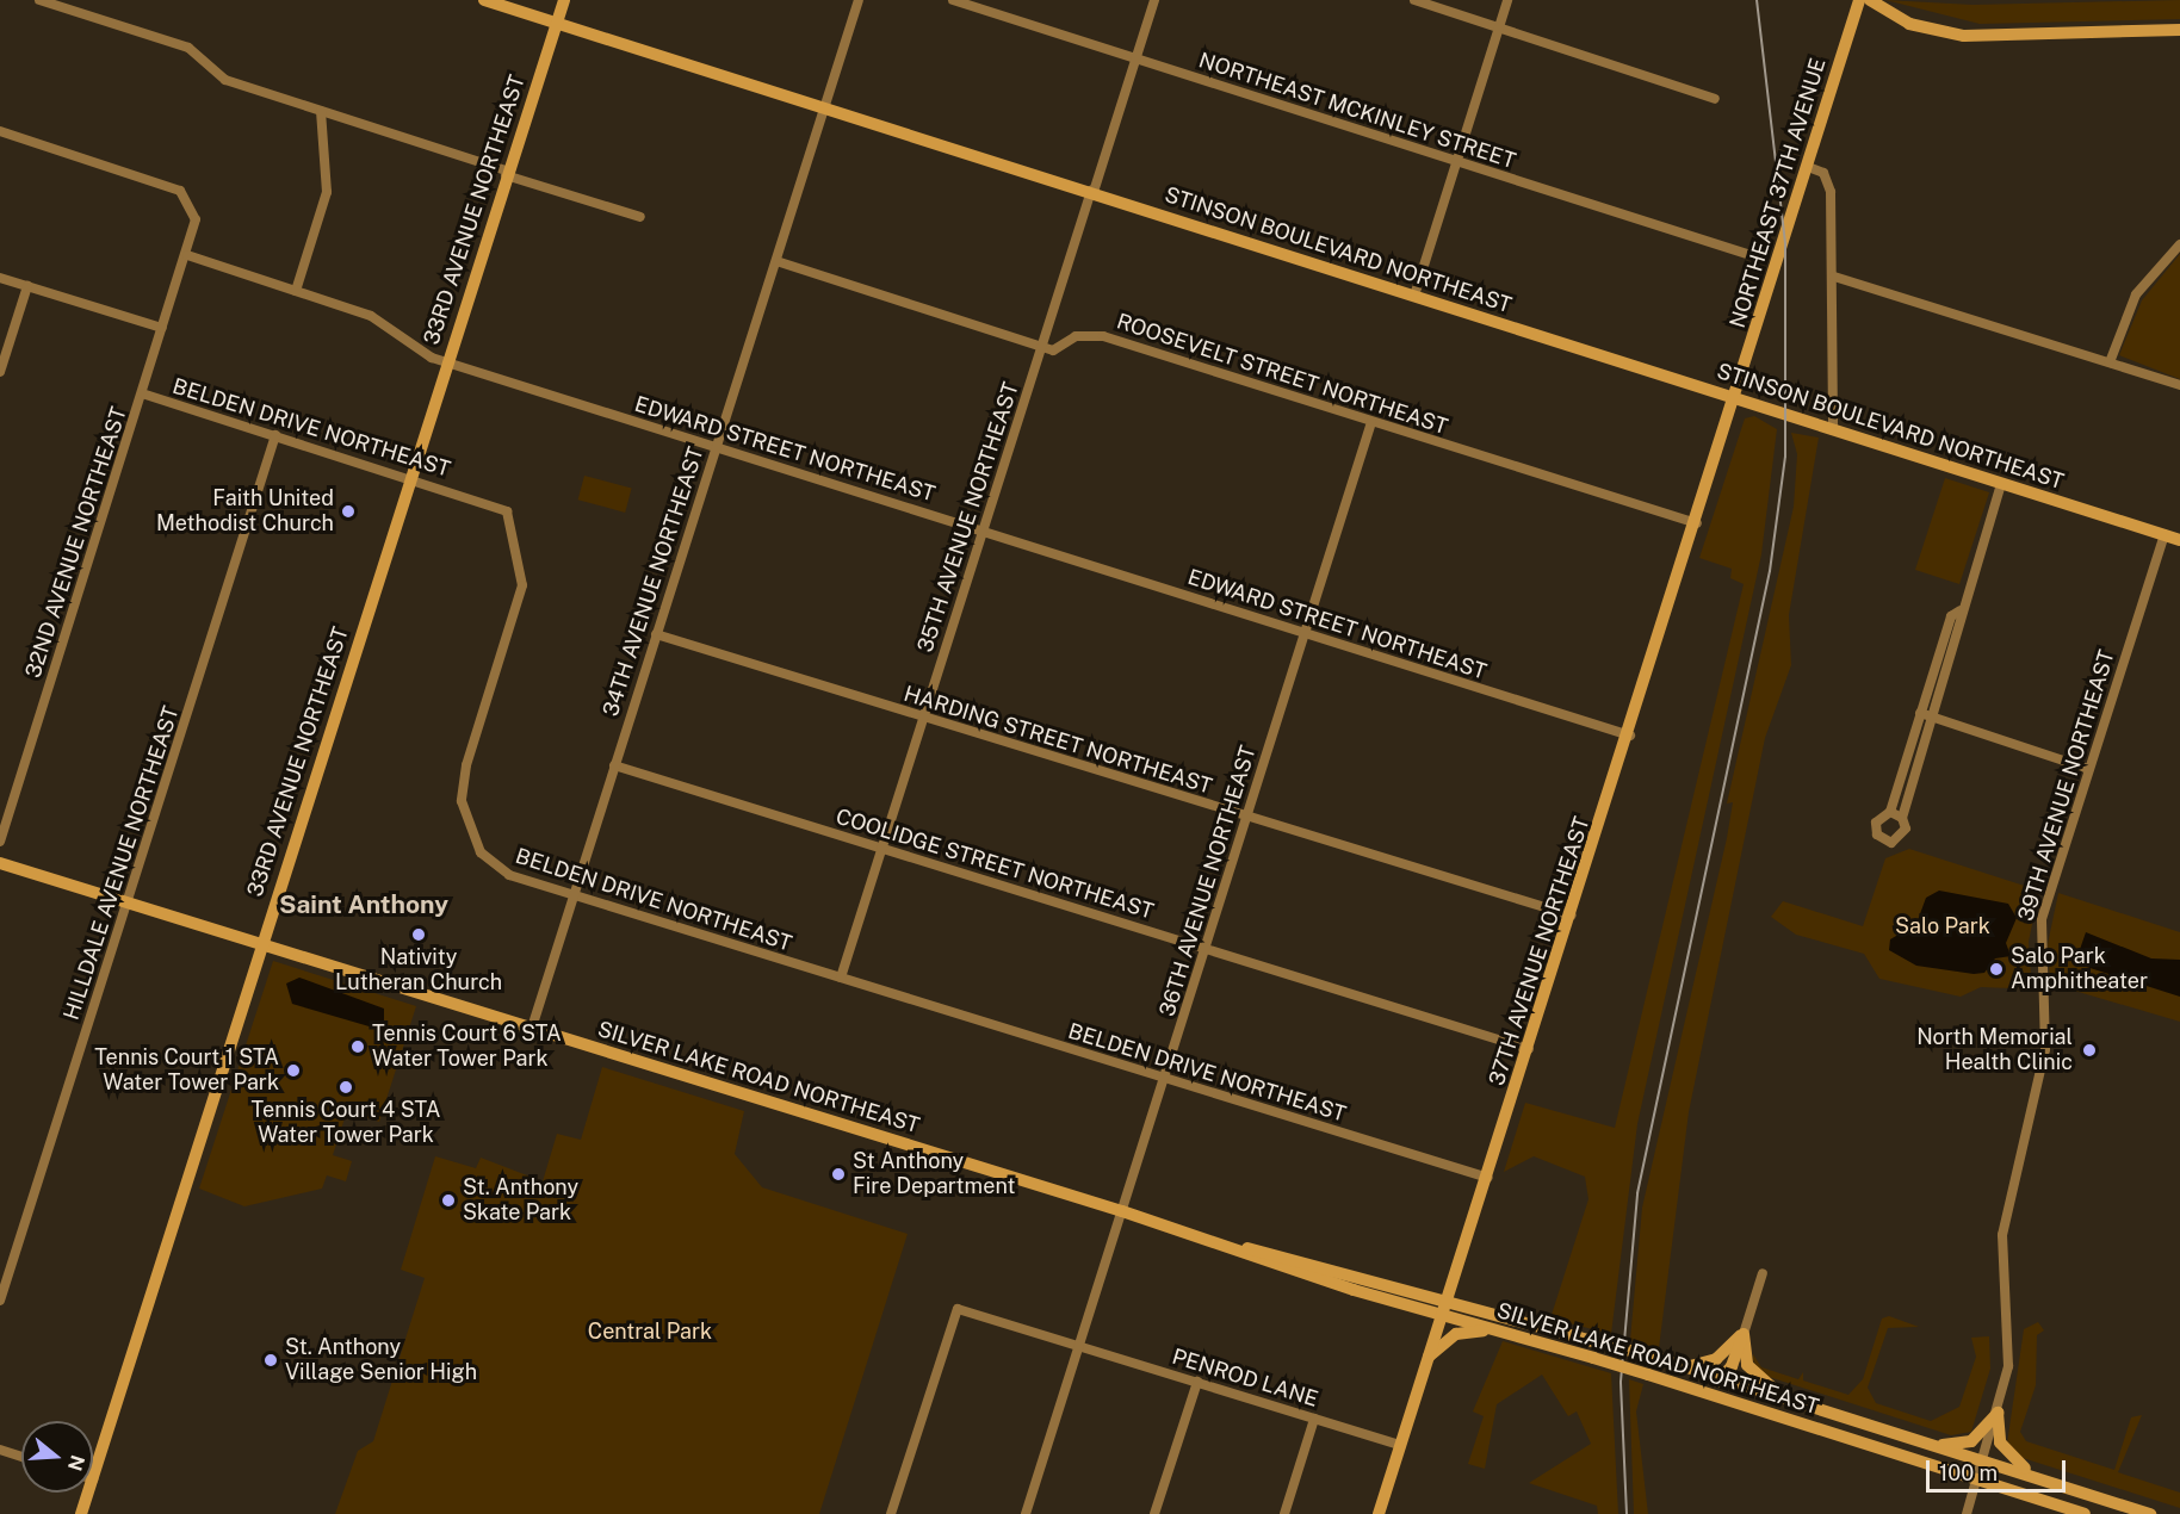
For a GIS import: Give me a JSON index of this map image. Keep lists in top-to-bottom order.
{
  "streets": {
    "street": [
      "NORTHEAST MCKINLEY STREET",
      "NORTHEAST 37TH AVENUE",
      "33RD AVENUE NORTHEAST",
      "STINSON BOULEVARD NORTHEAST",
      "ROOSEVELT STREET NORTHEAST",
      "BELDEN DRIVE NORTHEAST",
      "EDWARD STREET NORTHEAST",
      "35TH AVENUE NORTHEAST",
      "32ND AVENUE NORTHEAST",
      "34TH AVENUE NORTHEAST",
      "HARDING STREET NORTHEAST",
      "39TH AVENUE NORTHEAST",
      "HILLDALE AVENUE NORTHEAST",
      "COOLIDGE STREET NORTHEAST",
      "36TH AVENUE NORTHEAST",
      "37TH AVENUE NORTHEAST",
      "SILVER LAKE ROAD NORTHEAST",
      "PENROD LANE"
    ]
  },
  "crossings": [
    ["NORTHEAST MCKINLEY STREET", "35TH AVENUE NORTHEAST"],
    ["NORTHEAST 37TH AVENUE", "STINSON BOULEVARD NORTHEAST"],
    ["NORTHEAST 37TH AVENUE", "37TH AVENUE NORTHEAST"],
    ["33RD AVENUE NORTHEAST", "STINSON BOULEVARD NORTHEAST"],
    ["33RD AVENUE NORTHEAST", "BELDEN DRIVE NORTHEAST"],
    ["33RD AVENUE NORTHEAST", "EDWARD STREET NORTHEAST"],
    ["33RD AVENUE NORTHEAST", "SILVER LAKE ROAD NORTHEAST"],
    ["STINSON BOULEVARD NORTHEAST", "35TH AVENUE NORTHEAST"],
    ["STINSON BOULEVARD NORTHEAST", "34TH AVENUE NORTHEAST"],
    ["STINSON BOULEVARD NORTHEAST", "39TH AVENUE NORTHEAST"],
    ["STINSON BOULEVARD NORTHEAST", "37TH AVENUE NORTHEAST"],
    ["ROOSEVELT STREET NORTHEAST", "35TH AVENUE NORTHEAST"],
    ["ROOSEVELT STREET NORTHEAST", "36TH AVENUE NORTHEAST"],
    ["ROOSEVELT STREET NORTHEAST", "37TH AVENUE NORTHEAST"],
    ["BELDEN DRIVE NORTHEAST", "35TH AVENUE NORTHEAST"],
    ["BELDEN DRIVE NORTHEAST", "32ND AVENUE NORTHEAST"],
    ["BELDEN DRIVE NORTHEAST", "34TH AVENUE NORTHEAST"],
    ["BELDEN DRIVE NORTHEAST", "HILLDALE AVENUE NORTHEAST"],
    ["BELDEN DRIVE NORTHEAST", "36TH AVENUE NORTHEAST"],
    ["BELDEN DRIVE NORTHEAST", "37TH AVENUE NORTHEAST"],
    ["EDWARD STREET NORTHEAST", "35TH AVENUE NORTHEAST"],
    ["EDWARD STREET NORTHEAST", "32ND AVENUE NORTHEAST"],
    ["EDWARD STREET NORTHEAST", "34TH AVENUE NORTHEAST"],
    ["EDWARD STREET NORTHEAST", "36TH AVENUE NORTHEAST"],
    ["EDWARD STREET NORTHEAST", "37TH AVENUE NORTHEAST"],
    ["35TH AVENUE NORTHEAST", "HARDING STREET NORTHEAST"],
    ["35TH AVENUE NORTHEAST", "COOLIDGE STREET NORTHEAST"],
    ["34TH AVENUE NORTHEAST", "HARDING STREET NORTHEAST"],
    ["34TH AVENUE NORTHEAST", "COOLIDGE STREET NORTHEAST"],
    ["34TH AVENUE NORTHEAST", "SILVER LAKE ROAD NORTHEAST"],
    ["HARDING STREET NORTHEAST", "36TH AVENUE NORTHEAST"],
    ["HARDING STREET NORTHEAST", "37TH AVENUE NORTHEAST"],
    ["39TH AVENUE NORTHEAST", "SILVER LAKE ROAD NORTHEAST"],
    ["HILLDALE AVENUE NORTHEAST", "SILVER LAKE ROAD NORTHEAST"],
    ["COOLIDGE STREET NORTHEAST", "36TH AVENUE NORTHEAST"],
    ["COOLIDGE STREET NORTHEAST", "37TH AVENUE NORTHEAST"],
    ["36TH AVENUE NORTHEAST", "SILVER LAKE ROAD NORTHEAST"],
    ["36TH AVENUE NORTHEAST", "PENROD LANE"],
    ["37TH AVENUE NORTHEAST", "SILVER LAKE ROAD NORTHEAST"],
    ["37TH AVENUE NORTHEAST", "PENROD LANE"]
  ],
  "districts": ["Saint Anthony"],
  "parks": ["Salo Park", "Central Park"],
  "places": [
    "Faith United Methodist Church",
    "Nativity Lutheran Church",
    "Salo Park Amphitheater",
    "Tennis Court 6 STA Water Tower Park",
    "North Memorial Health Clinic",
    "Tennis Court 1 STA Water Tower Park",
    "Tennis Court 4 STA Water Tower Park",
    "St Anthony Fire Department",
    "St. Anthony Skate Park",
    "St. Anthony Village Senior High"
  ],
  "scale_bar": "100 m",
  "north": "right"
}
